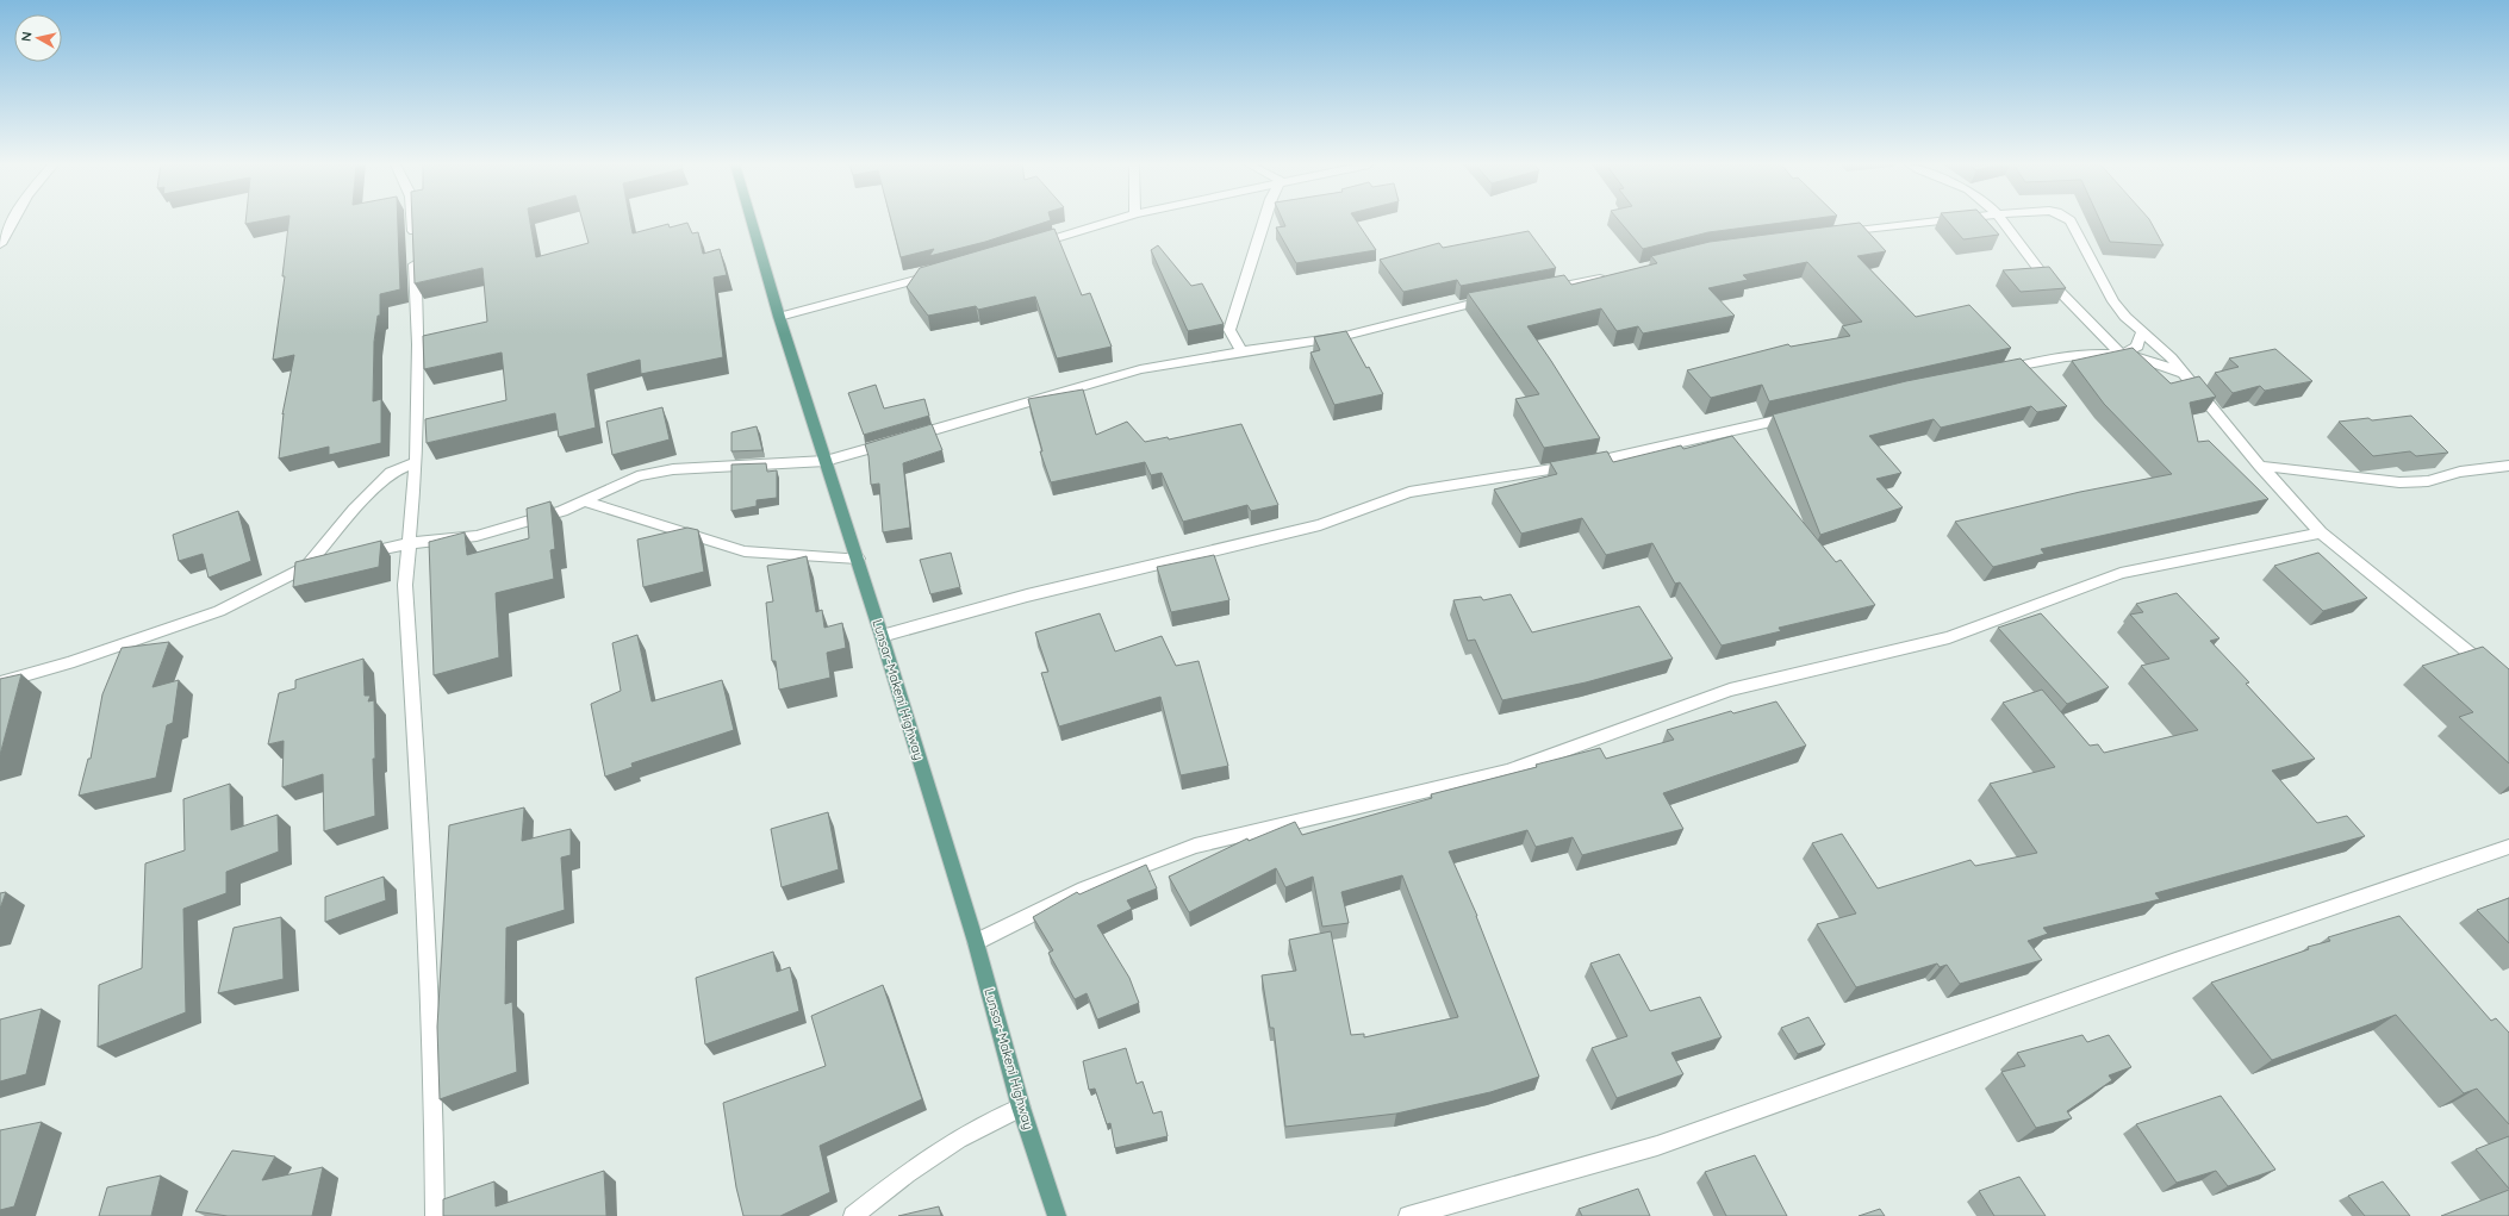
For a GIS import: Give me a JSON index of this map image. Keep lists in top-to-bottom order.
{
  "streets": {
    "main road": ["Lunsar-Makeni Highway"]
  },
  "north": "left"
}
